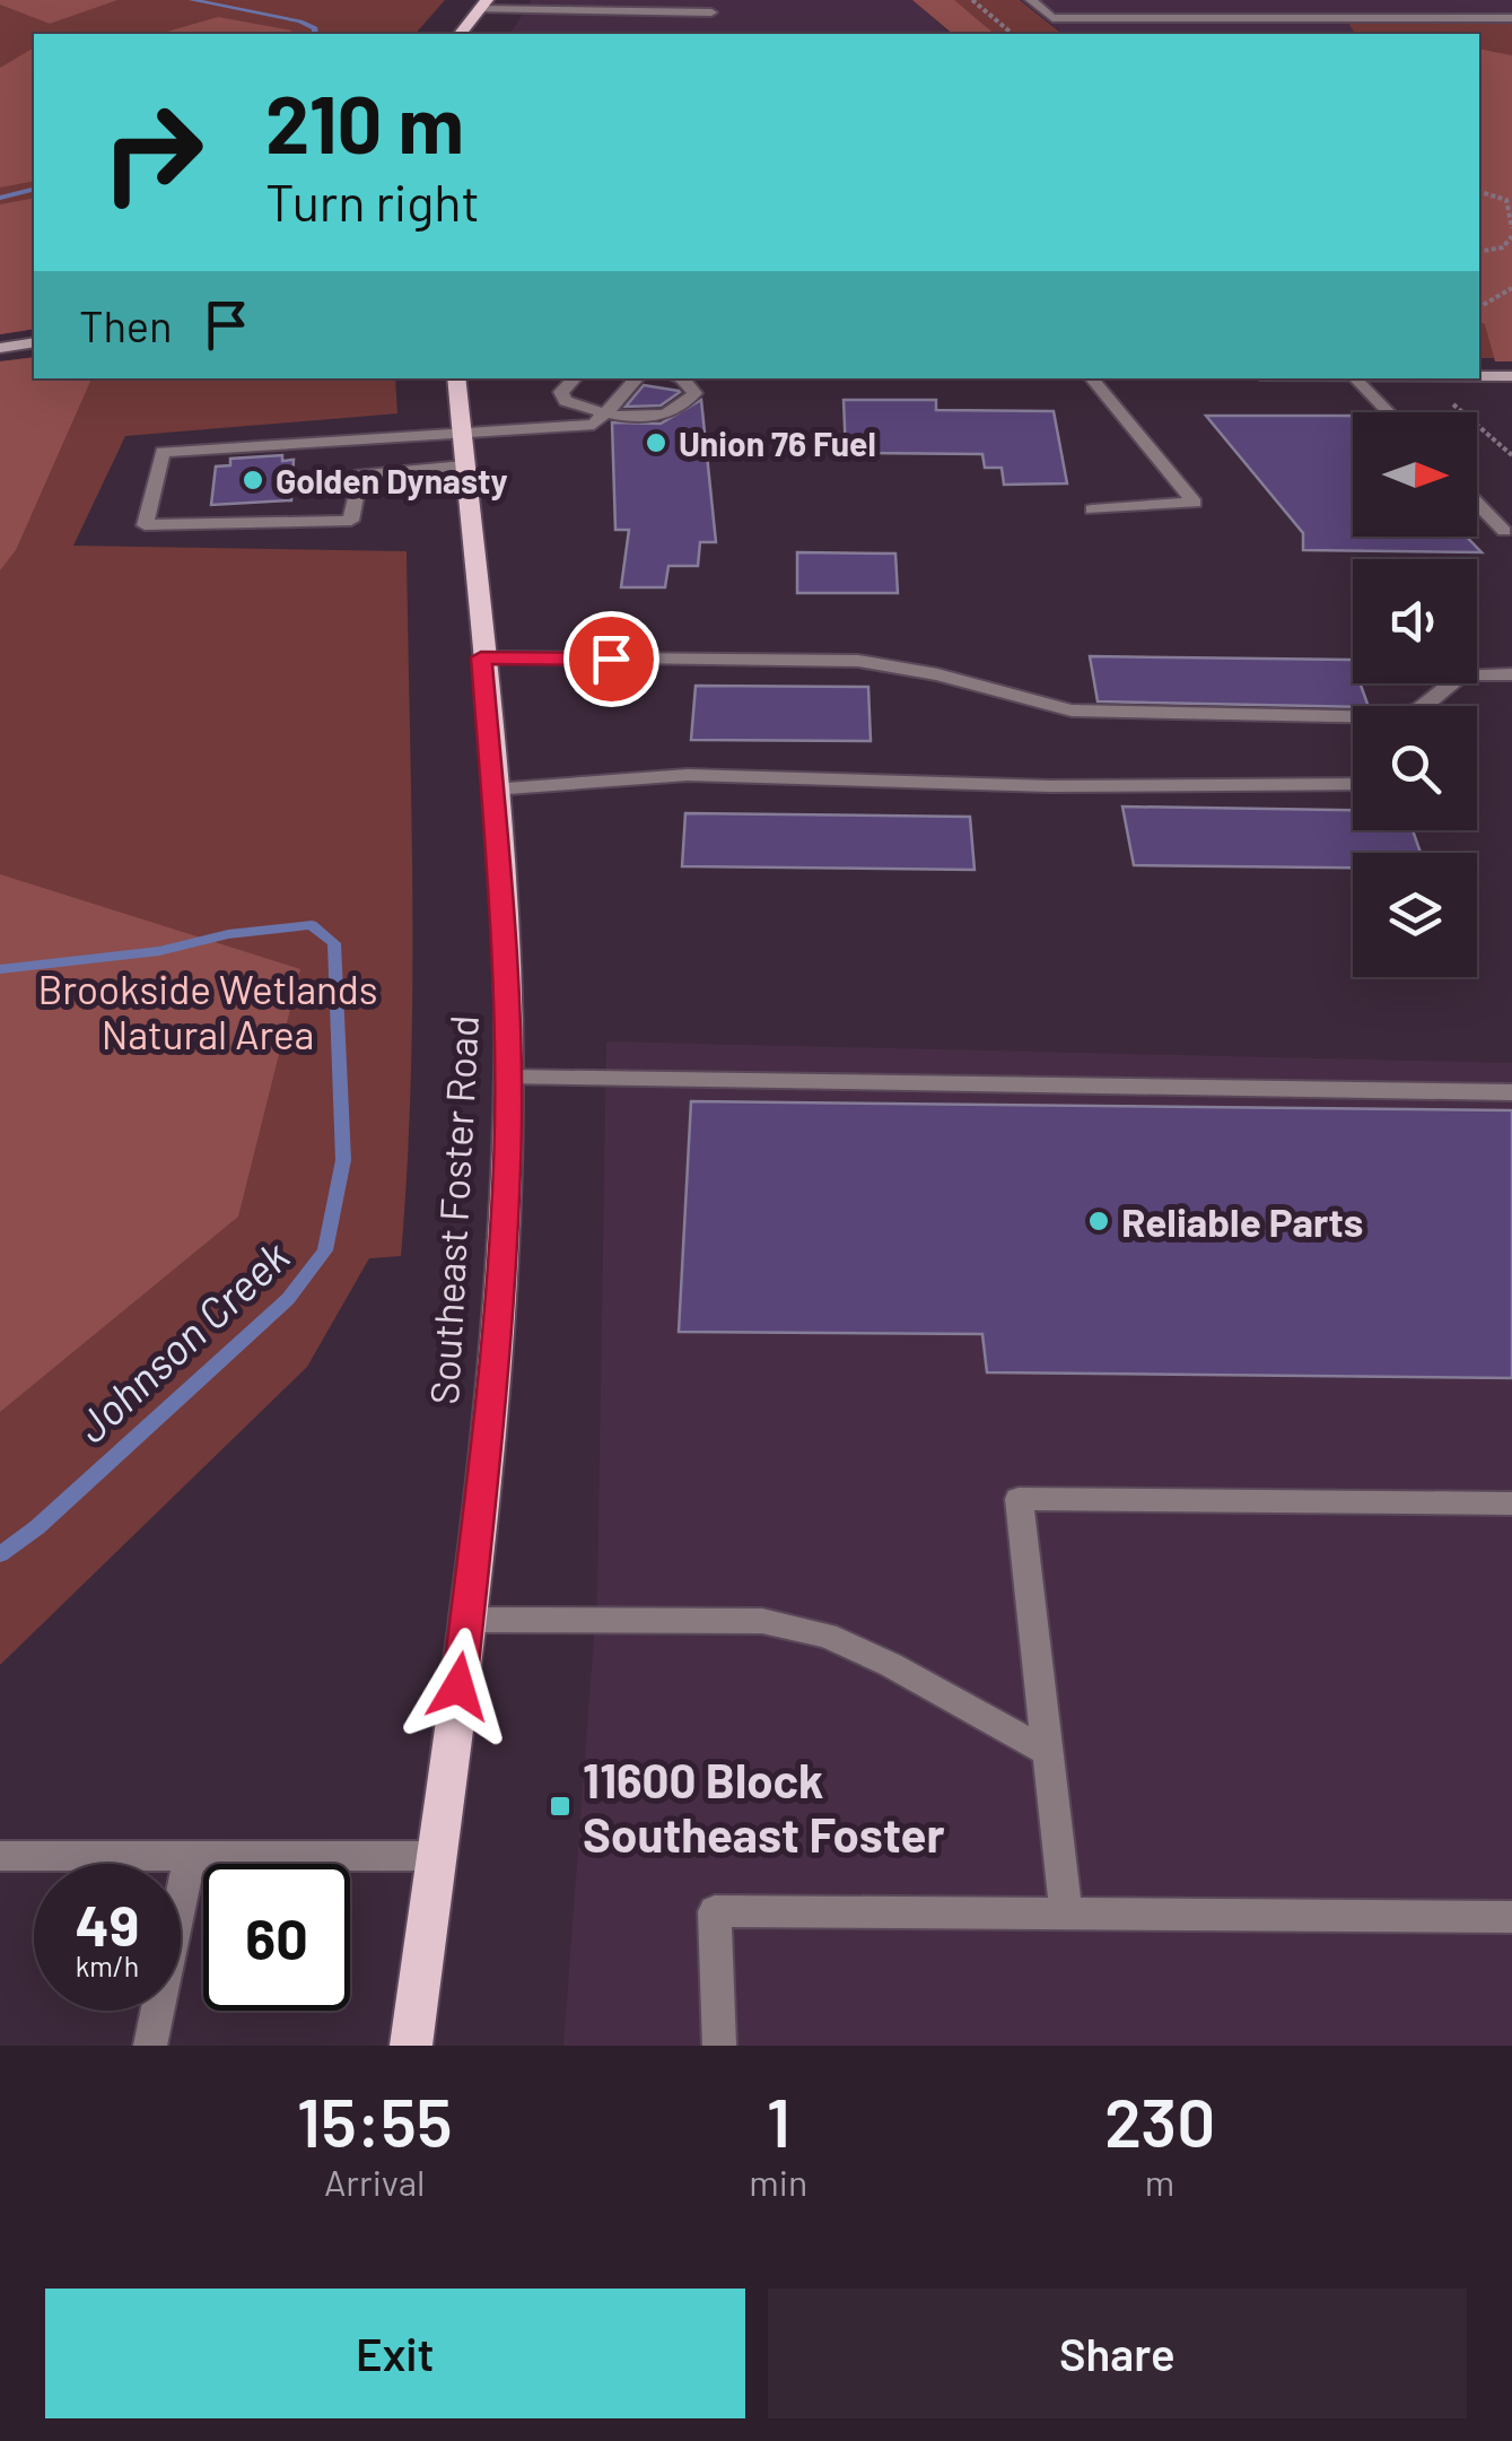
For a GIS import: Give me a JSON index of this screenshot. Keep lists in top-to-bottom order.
{
  "streets": {
    "main road": ["Southeast Foster Road"]
  },
  "water": ["Johnson Creek"],
  "parks": ["Brookside Wetlands Natural Area"],
  "places": {
    "other": ["Union 76 Fuel", "Golden Dynasty", "Reliable Parts"],
    "transit": ["11600 Block Southeast Foster"]
  },
  "north": "right",
  "page": {
    "turn": ["210 m", "Turn right"],
    "then": "Then",
    "speed": "49 km/h",
    "limit": "60",
    "eta": [
      "15:55",
      "Arrival",
      "1",
      "min",
      "230",
      "m"
    ],
    "buttons": ["Exit", "Share"]
  }
}
